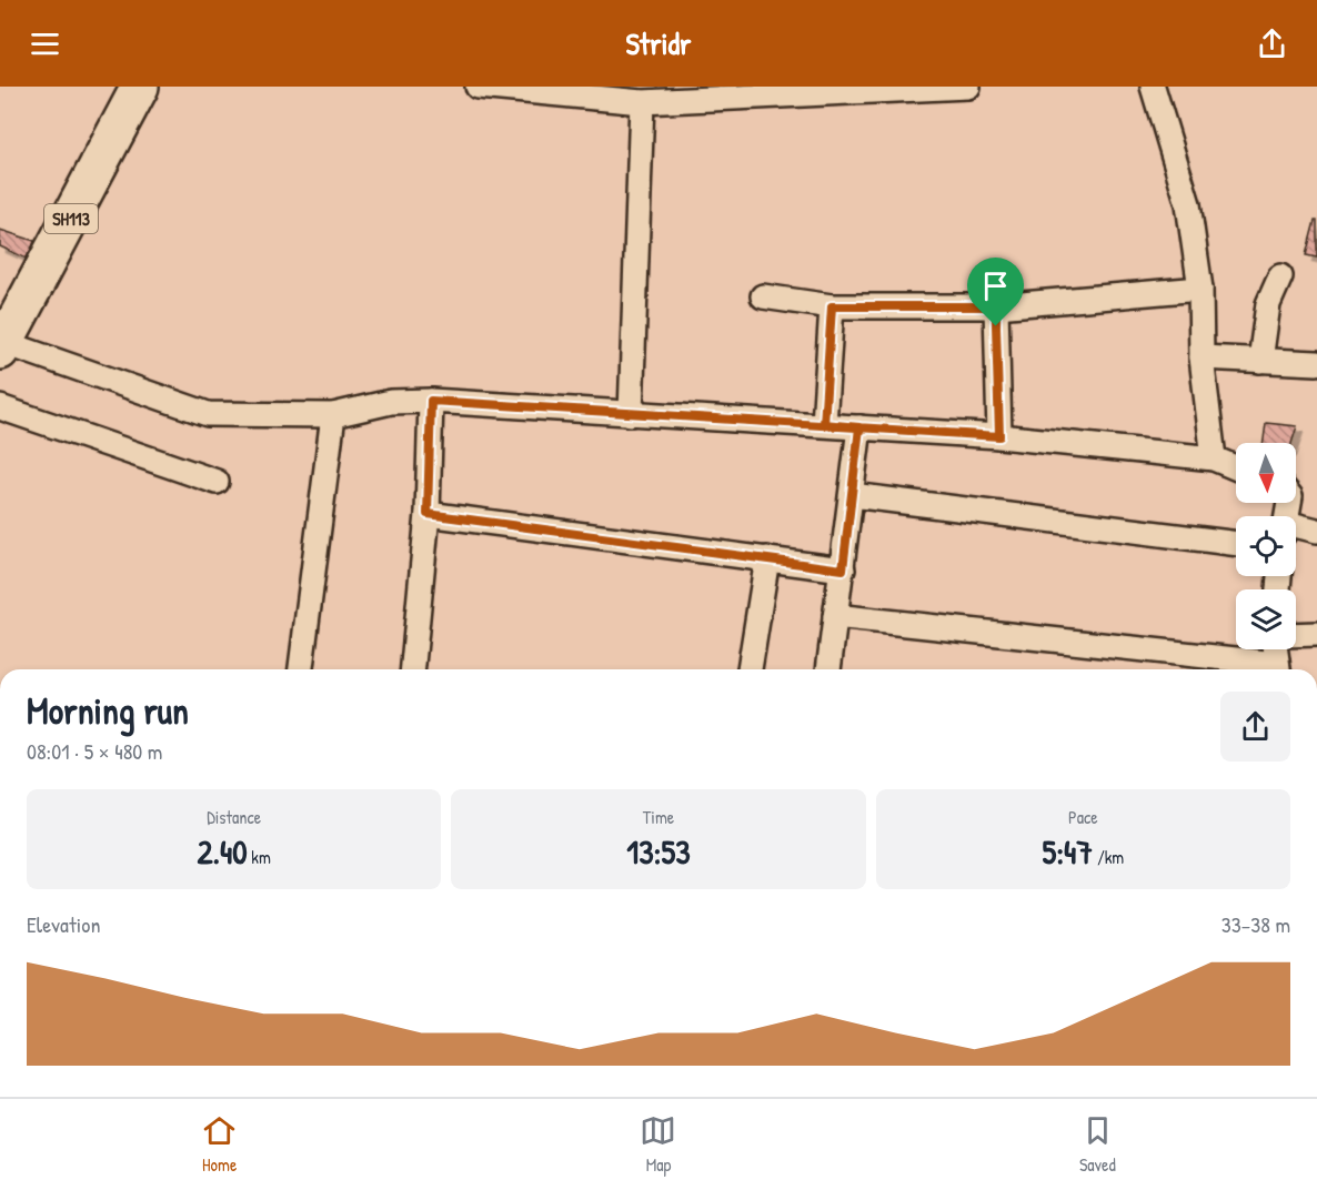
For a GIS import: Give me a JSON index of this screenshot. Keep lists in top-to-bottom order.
{
  "streets": {
    "main road": ["SH113"]
  },
  "north": "bottom",
  "page": {
    "header": "Stridr",
    "heading": ["Morning run", "08:01 · 5 × 480 m"],
    "stats": [
      ["Distance", "2.40 km"],
      ["Time", "13:53"],
      ["Pace", "5:47 /km"]
    ],
    "chart": ["Elevation", "33–38 m"],
    "tabs": ["Home", "Map", "Saved"]
  }
}
